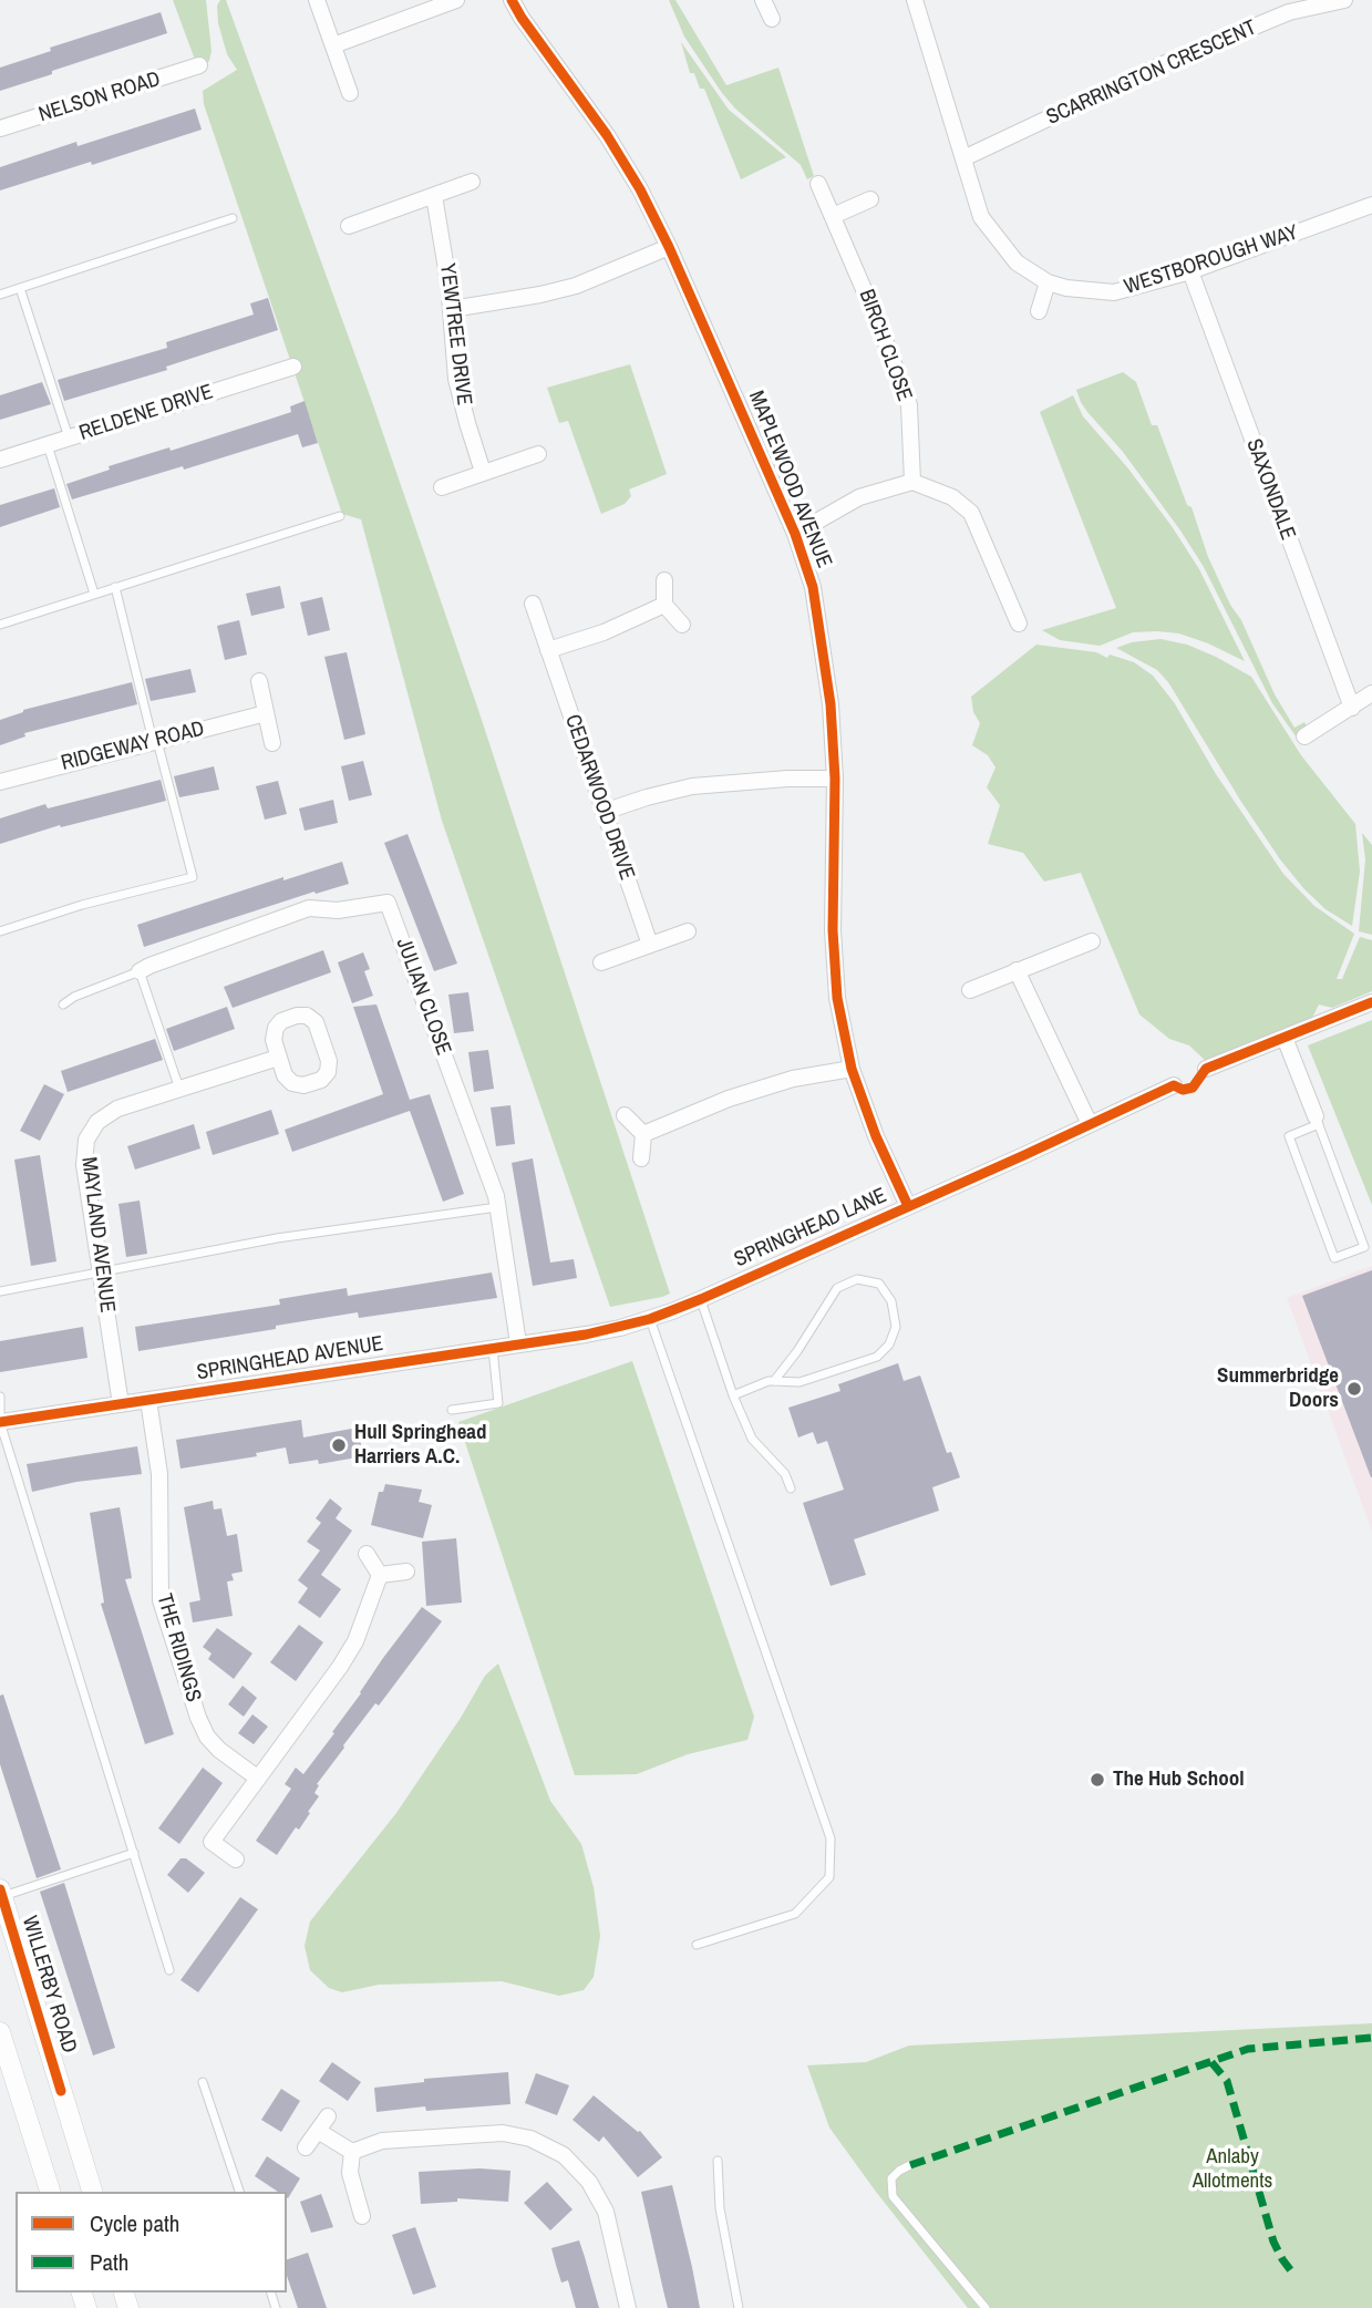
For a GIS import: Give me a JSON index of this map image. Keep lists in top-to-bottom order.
{
  "streets": {
    "street": [
      "SCARRINGTON CRESCENT",
      "NELSON ROAD",
      "WESTBOROUGH WAY",
      "YEWTREE DRIVE",
      "BIRCH CLOSE",
      "RELDENE DRIVE",
      "MAPLEWOOD AVENUE",
      "SAXONDALE",
      "RIDGEWAY ROAD",
      "CEDARWOOD DRIVE",
      "JULIAN CLOSE",
      "SPRINGHEAD LANE",
      "MAYLAND AVENUE",
      "SPRINGHEAD AVENUE",
      "THE RIDINGS",
      "WILLERBY ROAD"
    ]
  },
  "crossings": [
    ["SCARRINGTON CRESCENT", "WESTBOROUGH WAY"],
    ["WESTBOROUGH WAY", "SAXONDALE"],
    ["MAPLEWOOD AVENUE", "SPRINGHEAD LANE"],
    ["JULIAN CLOSE", "SPRINGHEAD AVENUE"],
    ["SPRINGHEAD LANE", "SPRINGHEAD AVENUE"],
    ["MAYLAND AVENUE", "SPRINGHEAD AVENUE"],
    ["SPRINGHEAD AVENUE", "THE RIDINGS"]
  ],
  "parks": ["Anlaby Allotments"],
  "places": ["Summerbridge Doors", "Hull Springhead Harriers A.C.", "The Hub School"],
  "legend": ["Cycle path", "Path"]
}
